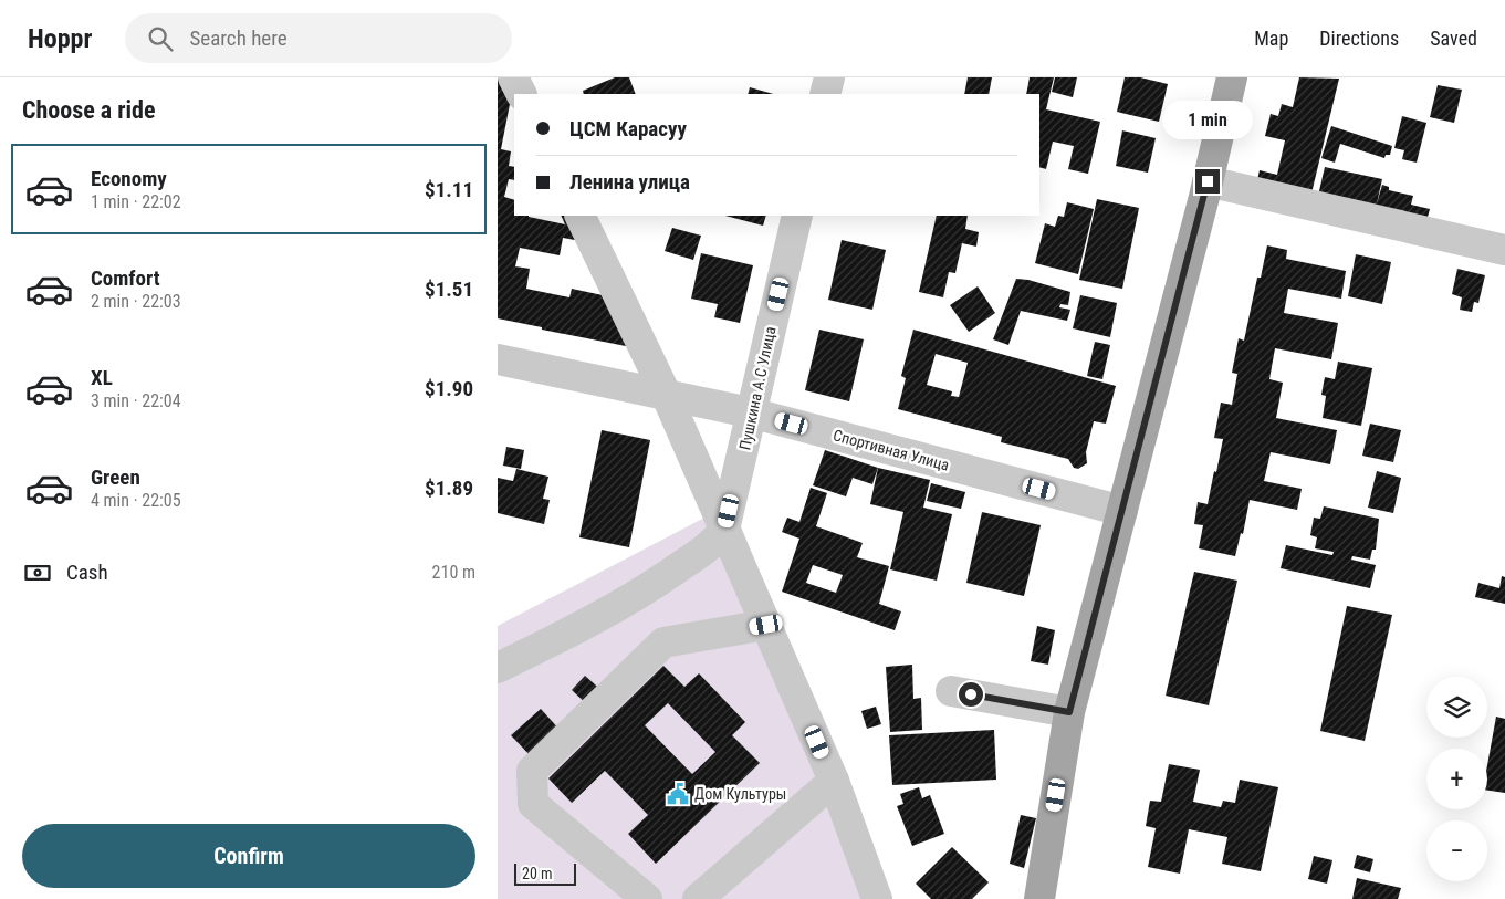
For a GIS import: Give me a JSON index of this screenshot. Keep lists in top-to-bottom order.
{
  "streets": {
    "street": ["Пушкина А.С Улица", "Спортивная Улица"]
  },
  "crossings": [
    ["Пушкина А.С Улица", "Спортивная Улица"]
  ],
  "places": {
    "public building": ["Дом Культуры"]
  },
  "scale_bar": "20 m",
  "page": {
    "header": "Hoppr",
    "search": "Search here",
    "nav": ["Map", "Directions", "Saved"],
    "heading": "Choose a ride",
    "banner": ["ЦСМ Карасуу", "Ленина улица"],
    "bubble": "1 min",
    "list": [
      {
        "name": "Economy",
        "note": "1 min · 22:02",
        "value": "$1.11"
      },
      {
        "name": "Comfort",
        "note": "2 min · 22:03",
        "value": "$1.51"
      },
      {
        "name": "XL",
        "note": "3 min · 22:04",
        "value": "$1.90"
      },
      {
        "name": "Green",
        "note": "4 min · 22:05",
        "value": "$1.89"
      }
    ],
    "pay": ["Cash", "210 m"],
    "map_buttons": ["+", "−"],
    "buttons": "Confirm",
    "scale": "20 m"
  }
}
